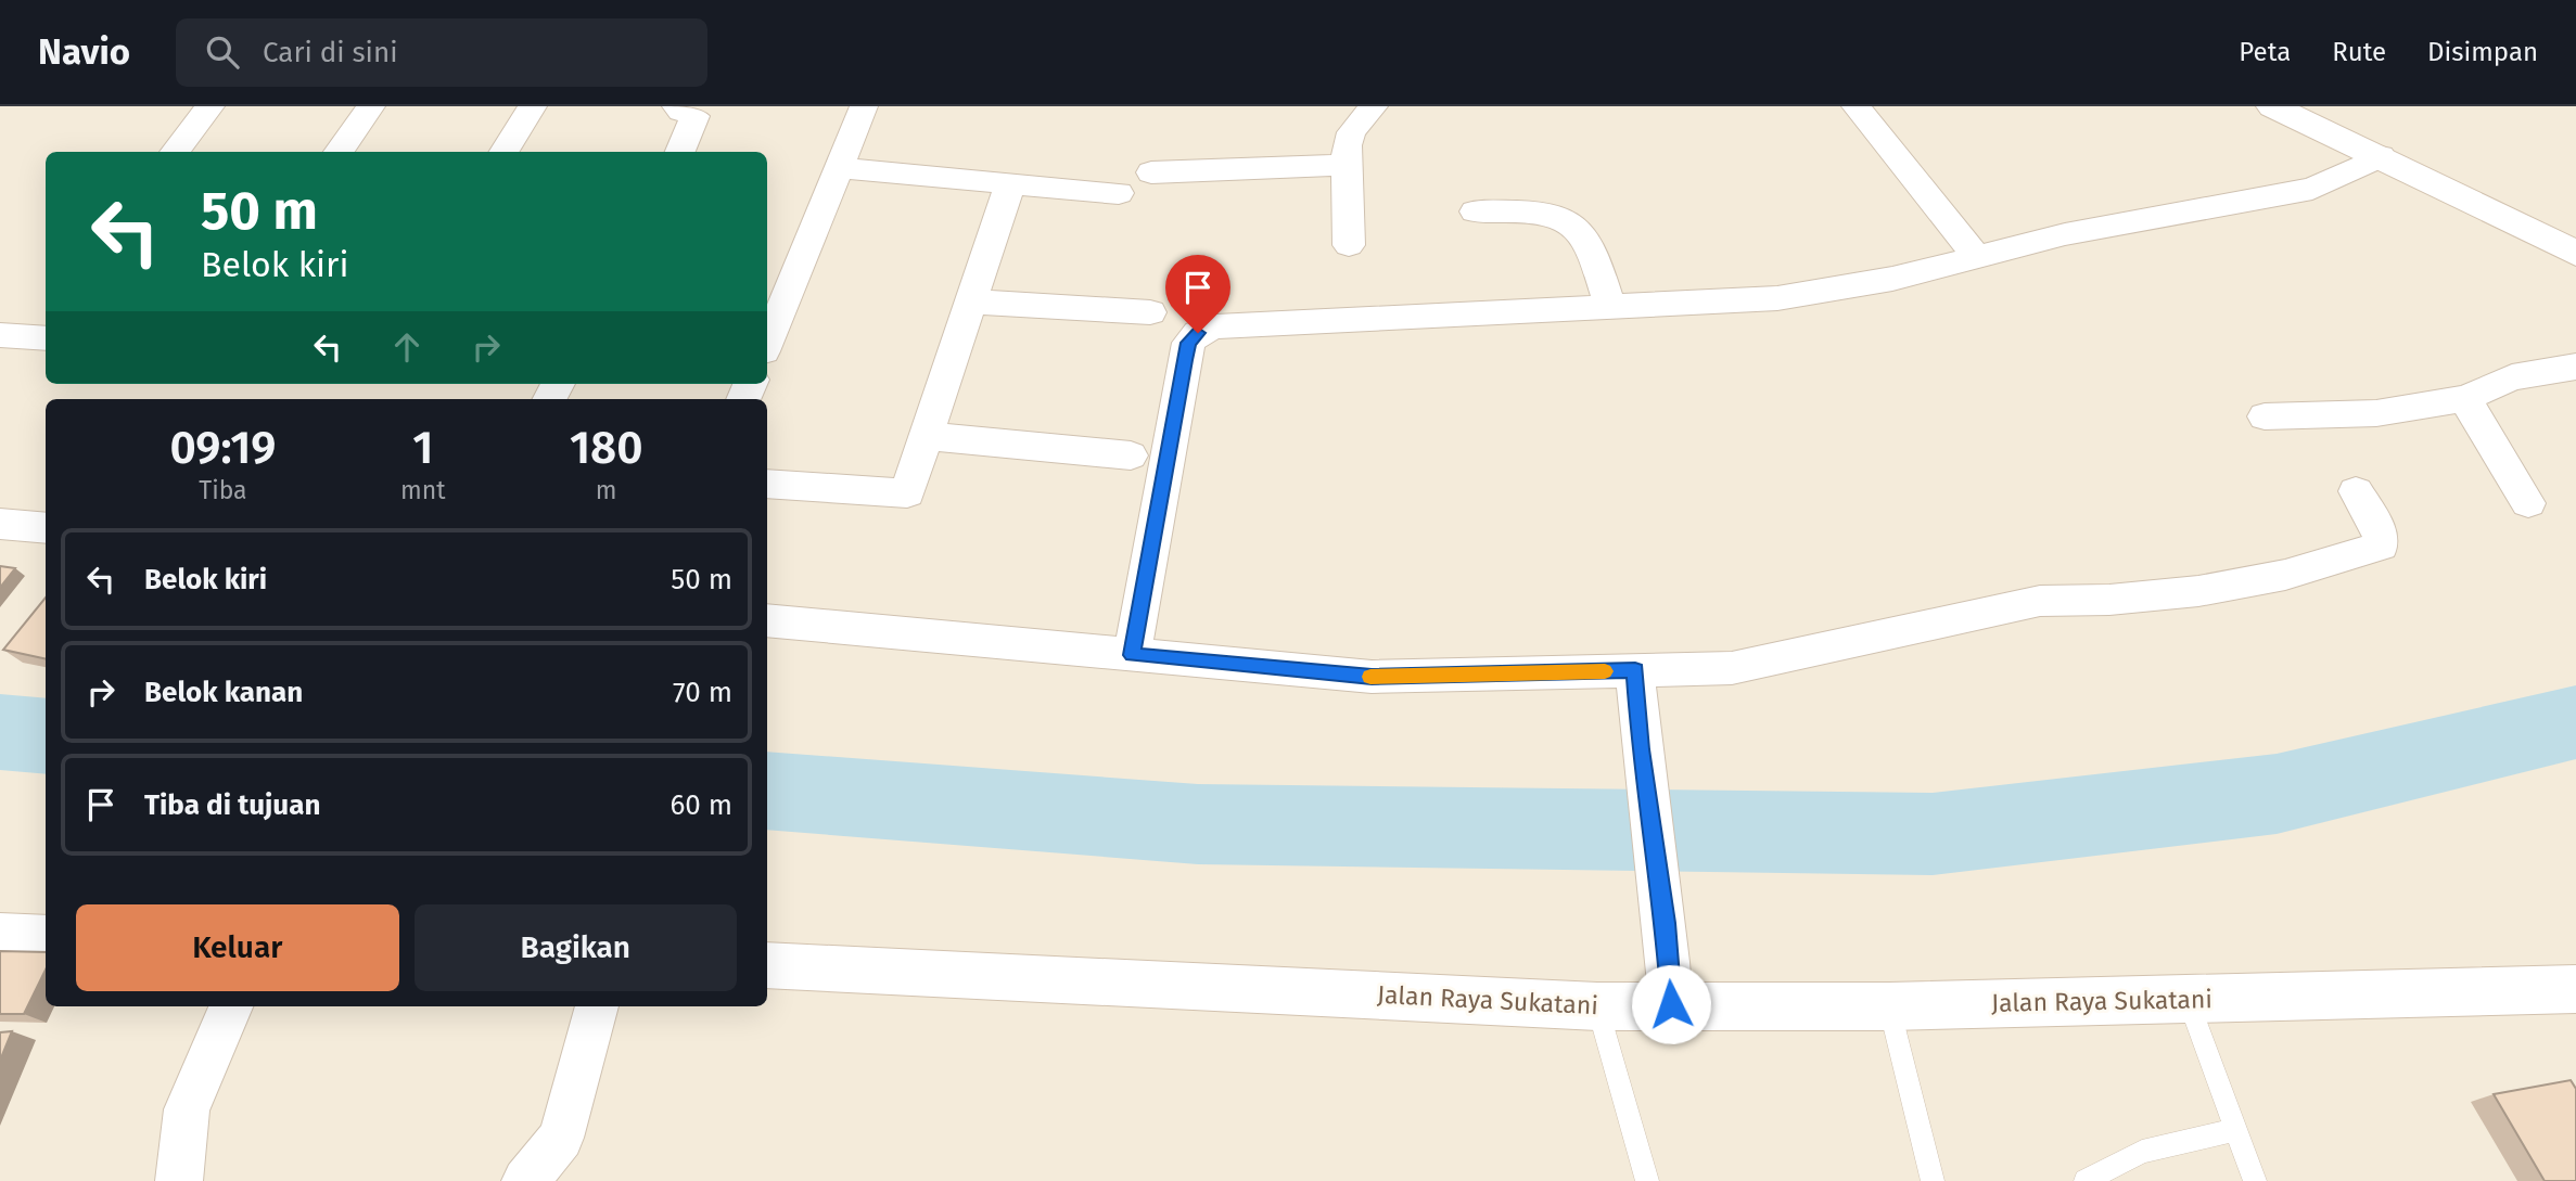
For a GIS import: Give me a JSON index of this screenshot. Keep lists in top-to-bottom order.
{
  "streets": {
    "main road": ["Jalan Raya Sukatani"]
  },
  "page": {
    "header": "Navio",
    "search": "Cari di sini",
    "nav": ["Peta", "Rute", "Disimpan"],
    "turn": ["50 m", "Belok kiri"],
    "eta": [
      "09:19",
      "Tiba",
      "1",
      "mnt",
      "180",
      "m"
    ],
    "list": [
      {
        "name": "Belok kiri",
        "value": "50 m"
      },
      {
        "name": "Belok kanan",
        "value": "70 m"
      },
      {
        "name": "Tiba di tujuan",
        "value": "60 m"
      }
    ],
    "buttons": ["Keluar", "Bagikan"]
  }
}
